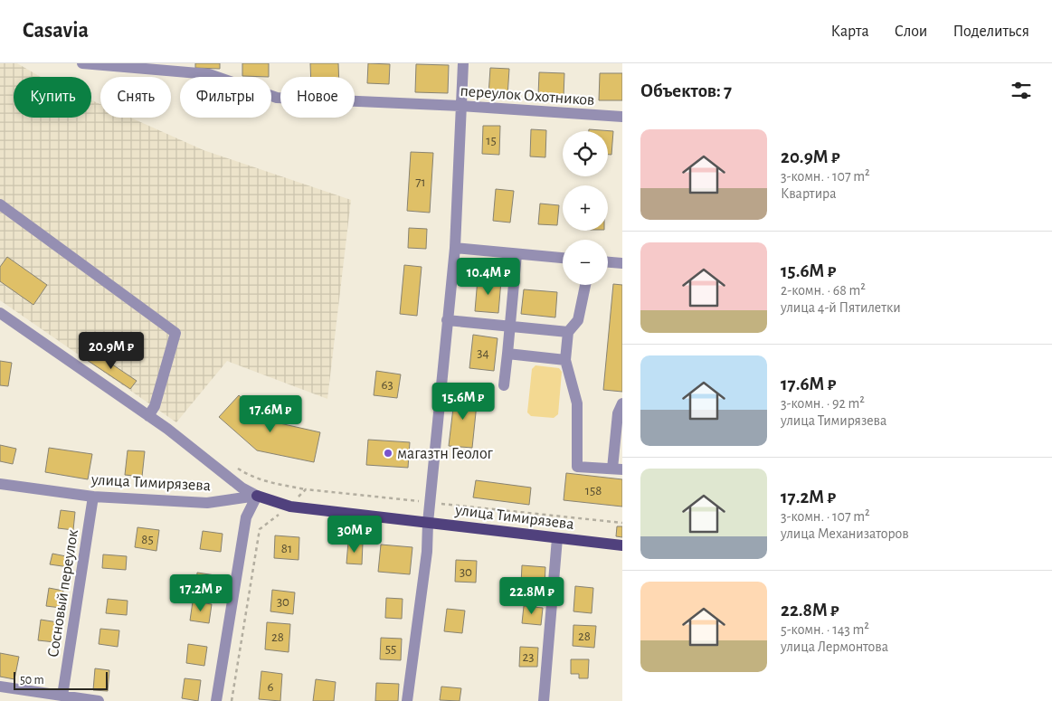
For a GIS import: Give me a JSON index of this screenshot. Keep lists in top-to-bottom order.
{
  "streets": {
    "main road": ["улица Тимирязева"],
    "street": ["переулок Охотников", "Сосновый переулок"]
  },
  "crossings": [
    ["улица Тимирязева", "Сосновый переулок"]
  ],
  "places": ["магазтн Геолог"],
  "house_numbers": [
    "15",
    "71",
    "34",
    "63",
    "158",
    "85",
    "81",
    "30",
    "30",
    "28",
    "28",
    "55",
    "23",
    "6"
  ],
  "scale_bar": "50 m",
  "page": {
    "header": "Casavia",
    "nav": ["Карта", "Слои", "Поделиться"],
    "heading": "Объектов: 7",
    "chip": [
      "Купить",
      "Снять",
      "Фильтры",
      "Новое"
    ],
    "list": [
      {
        "name": "20.9M ₽",
        "note": "3-комн. · 107 m² · Квартира"
      },
      {
        "name": "15.6M ₽",
        "note": "2-комн. · 68 m² · улица 4-й Пятилетки"
      },
      {
        "name": "17.6M ₽",
        "note": "3-комн. · 92 m² · улица Тимирязева"
      },
      {
        "name": "17.2M ₽",
        "note": "3-комн. · 107 m² · улица Механизаторов"
      },
      {
        "name": "22.8M ₽",
        "note": "5-комн. · 143 m² · улица Лермонтова"
      }
    ],
    "map_buttons": ["+", "−"],
    "price": [
      "10.4M ₽",
      "20.9M ₽",
      "15.6M ₽",
      "17.6M ₽",
      "30M ₽",
      "17.2M ₽",
      "22.8M ₽"
    ],
    "scale": "50 m"
  }
}
